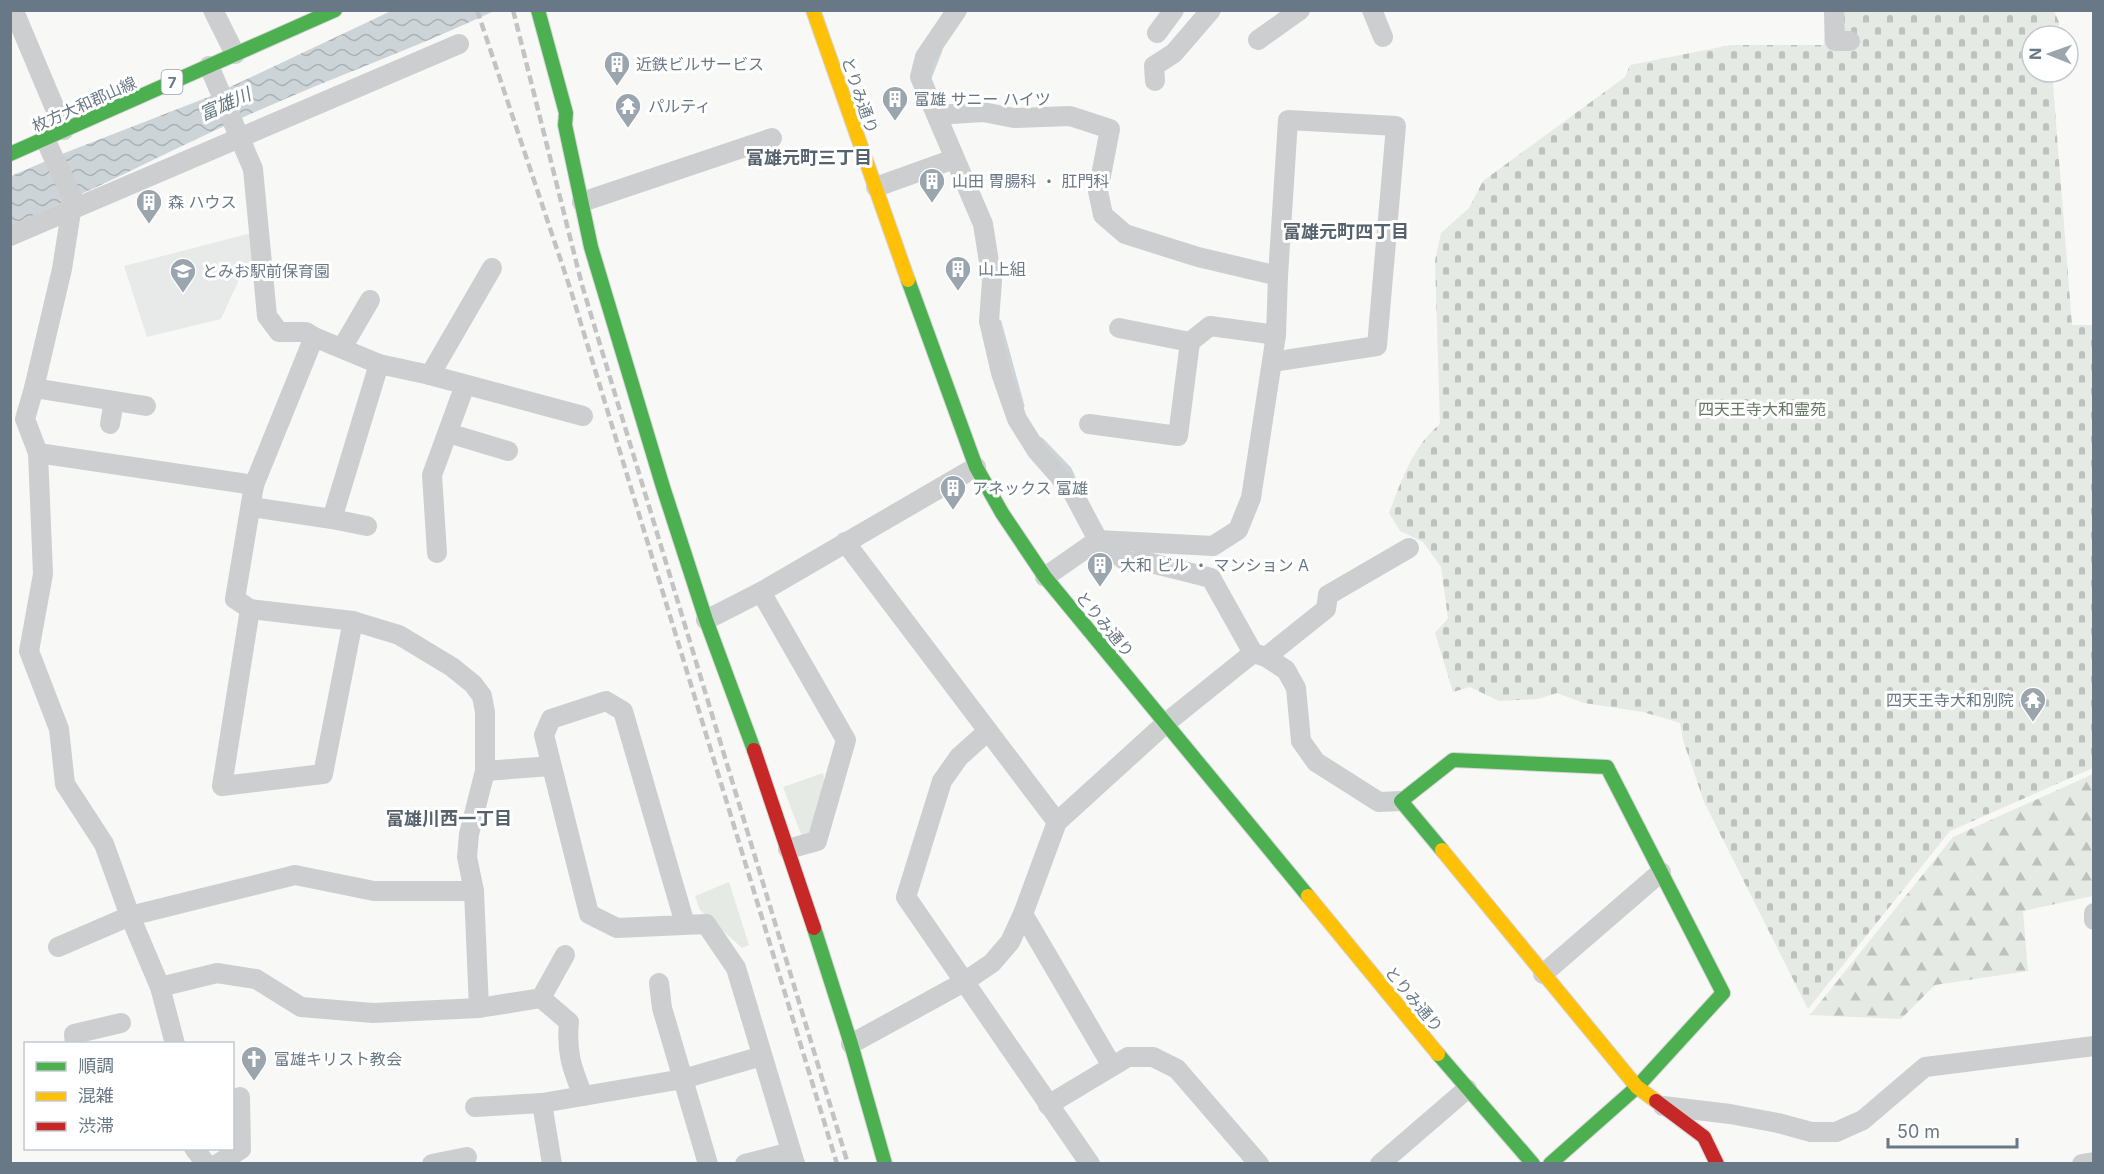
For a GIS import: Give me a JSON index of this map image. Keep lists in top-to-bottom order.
{
  "streets": {
    "street": ["7", "とりみ通り", "枚方大和郡山線"]
  },
  "districts": ["富雄元町三丁目", "富雄元町四丁目", "富雄川西一丁目"],
  "water": ["富雄川"],
  "parks": ["四天王寺大和霊苑"],
  "places": {
    "building": [
      "近鉄ビルサービス",
      "富雄 サニー ハイツ",
      "山田 胃腸科 ・ 肛門科",
      "森 ハウス",
      "山上組",
      "アネックス 富雄",
      "大和 ビル ・ マンション A"
    ],
    "temple": ["パルティ", "四天王寺大和別院"],
    "school or university": ["とみお駅前保育園"],
    "church": ["富雄キリスト教会"]
  },
  "legend": ["順調", "混雑", "渋滞"],
  "scale_bar": "50 m",
  "north": "left"
}
